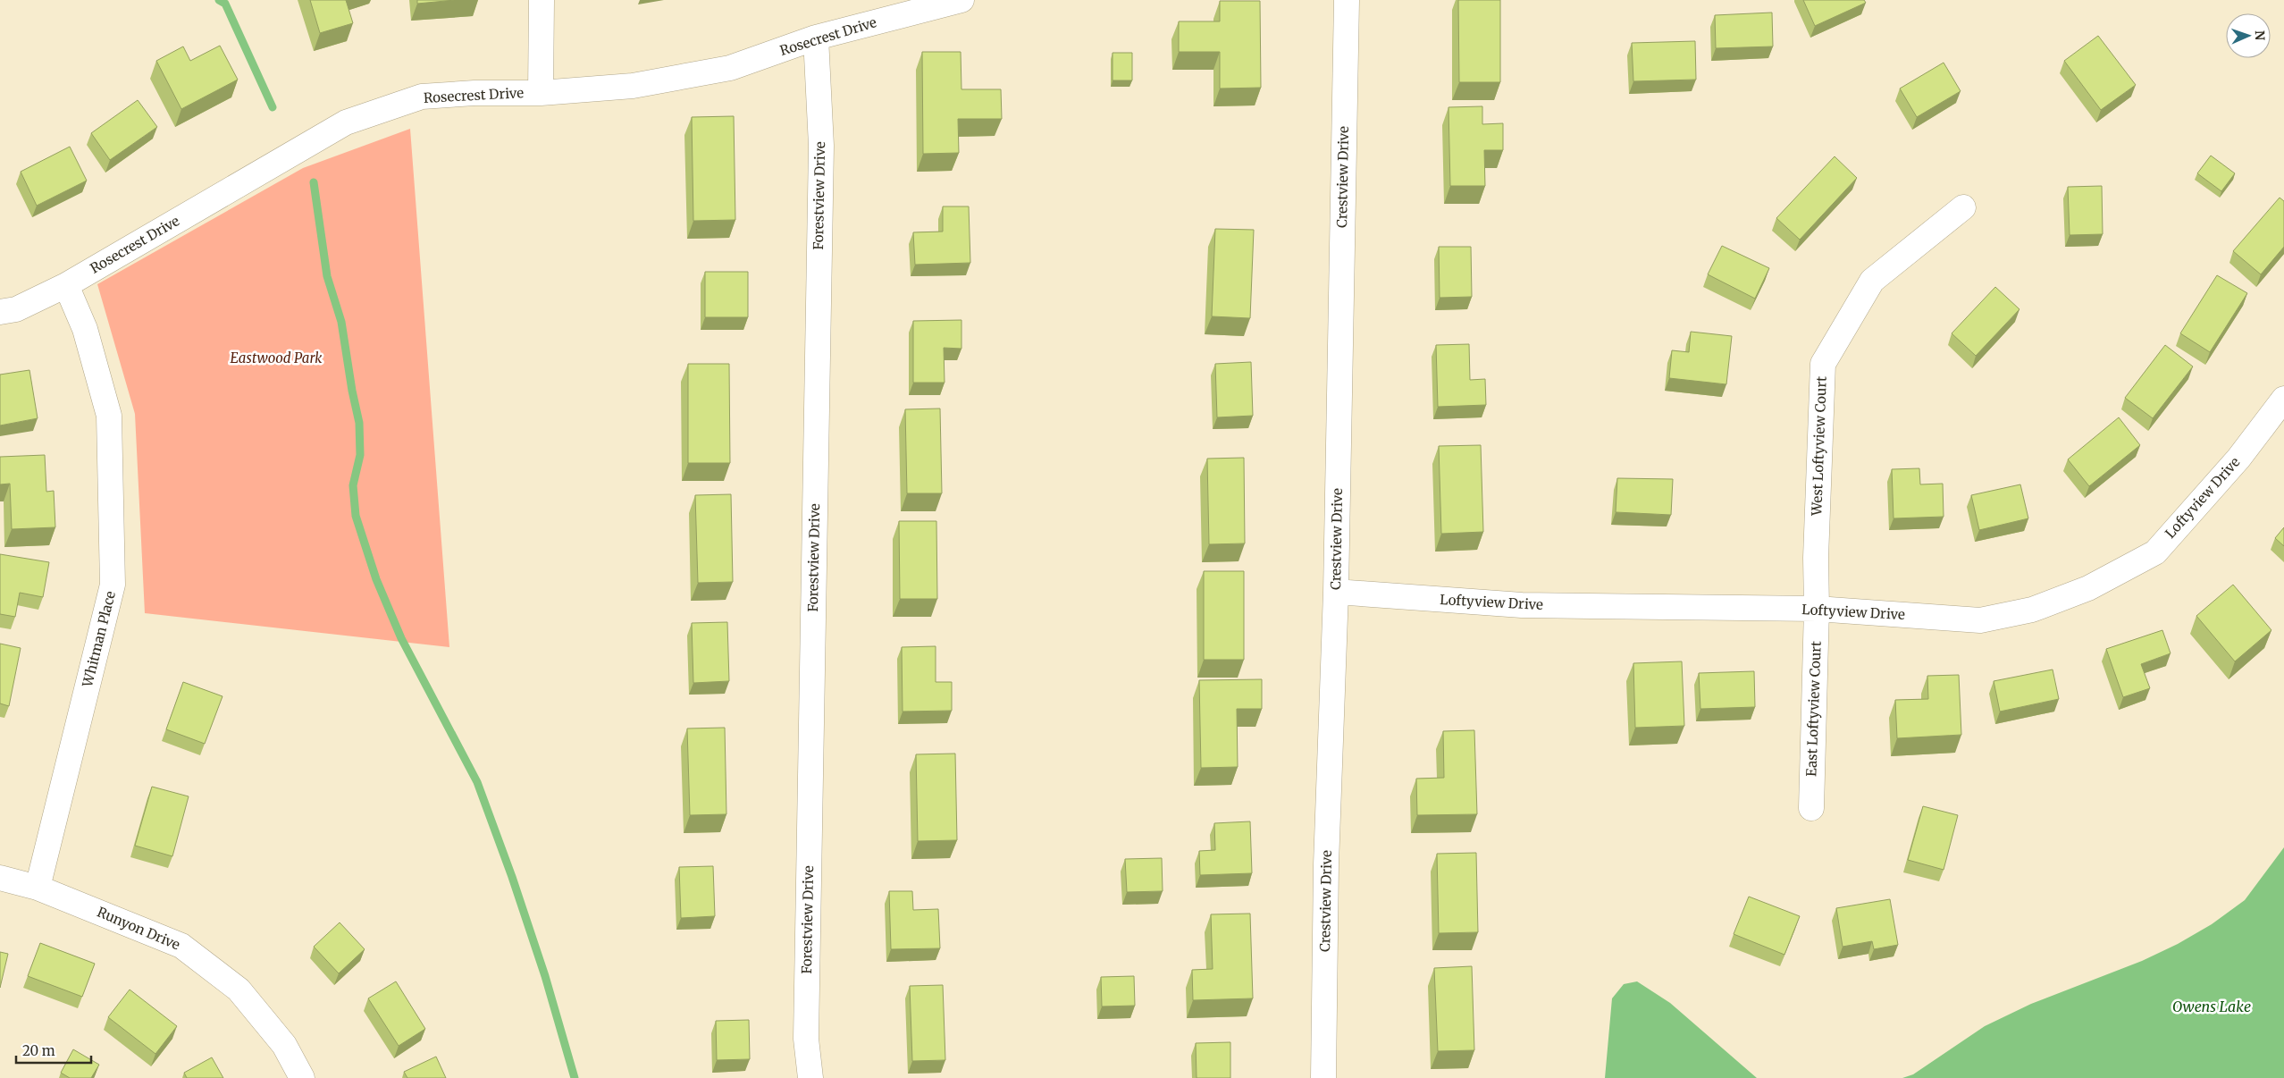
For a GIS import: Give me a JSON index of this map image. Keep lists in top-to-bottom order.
{
  "streets": {
    "street": [
      "Rosecrest Drive",
      "Crestview Drive",
      "Forestview Drive",
      "West Loftyview Court",
      "Loftyview Drive",
      "Whitman Place",
      "East Loftyview Court",
      "Runyon Drive"
    ]
  },
  "crossings": [
    ["Rosecrest Drive", "Forestview Drive"],
    ["Rosecrest Drive", "Whitman Place"],
    ["Crestview Drive", "Loftyview Drive"],
    ["West Loftyview Court", "Loftyview Drive"],
    ["West Loftyview Court", "East Loftyview Court"],
    ["Loftyview Drive", "East Loftyview Court"],
    ["Whitman Place", "Runyon Drive"]
  ],
  "water": ["Owens Lake"],
  "parks": ["Eastwood Park"],
  "scale_bar": "20 m",
  "north": "right"
}
